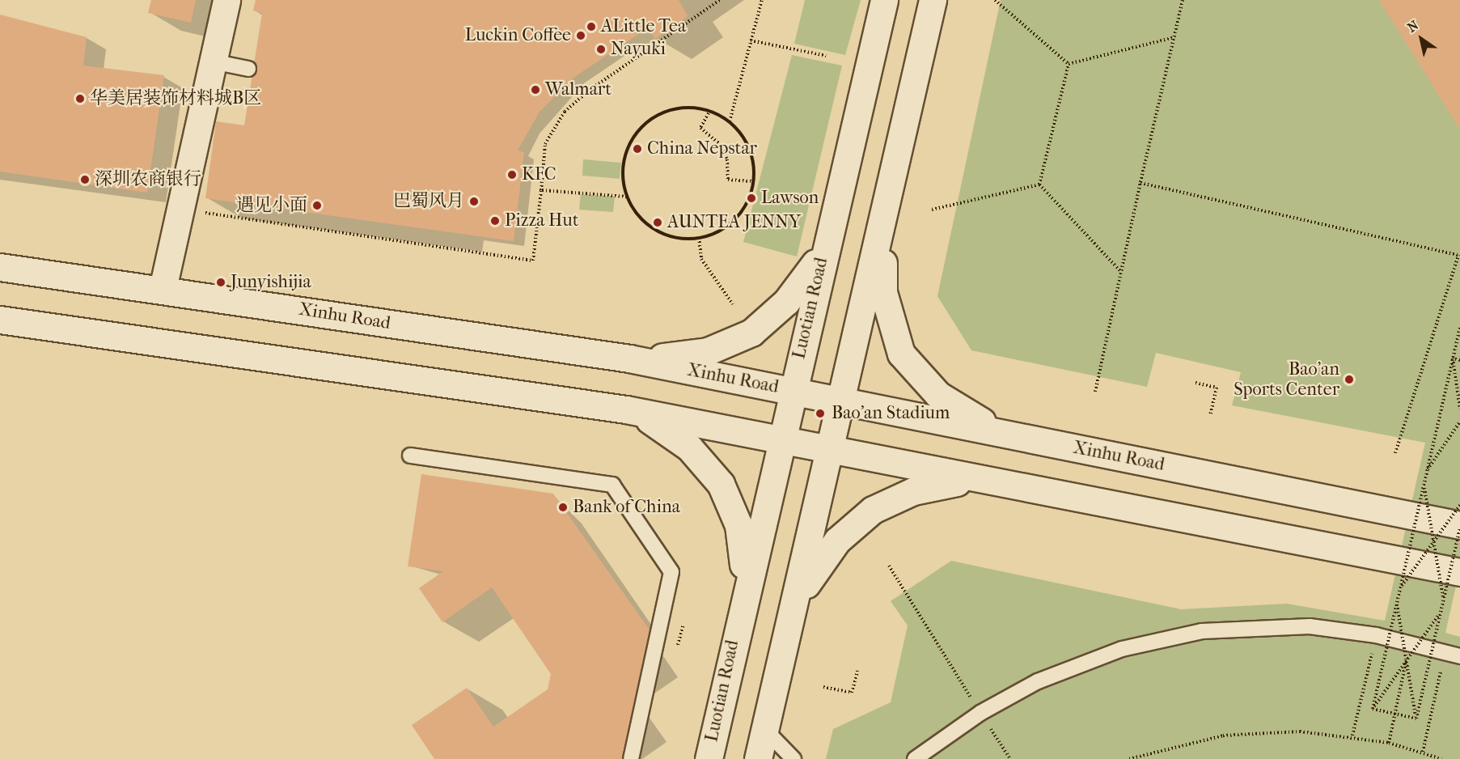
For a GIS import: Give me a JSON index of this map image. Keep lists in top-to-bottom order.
{
  "streets": {
    "main road": ["Luotian Road", "Xinhu Road"]
  },
  "crossings": [
    ["Luotian Road", "Xinhu Road"]
  ],
  "places": [
    "ALittle Tea",
    "Luckin Coffee",
    "Nayuki",
    "Walmart",
    "华美居装饰材料城B区",
    "China Nepstar",
    "KFC",
    "深圳农商银行",
    "Lawson",
    "巴蜀风月",
    "遇见小面",
    "Pizza Hut",
    "AUNTEA JENNY",
    "Junyishijia",
    "Bao'an Sports Center",
    "Bao'an Stadium",
    "Bank of China"
  ],
  "north": "top left"
}
